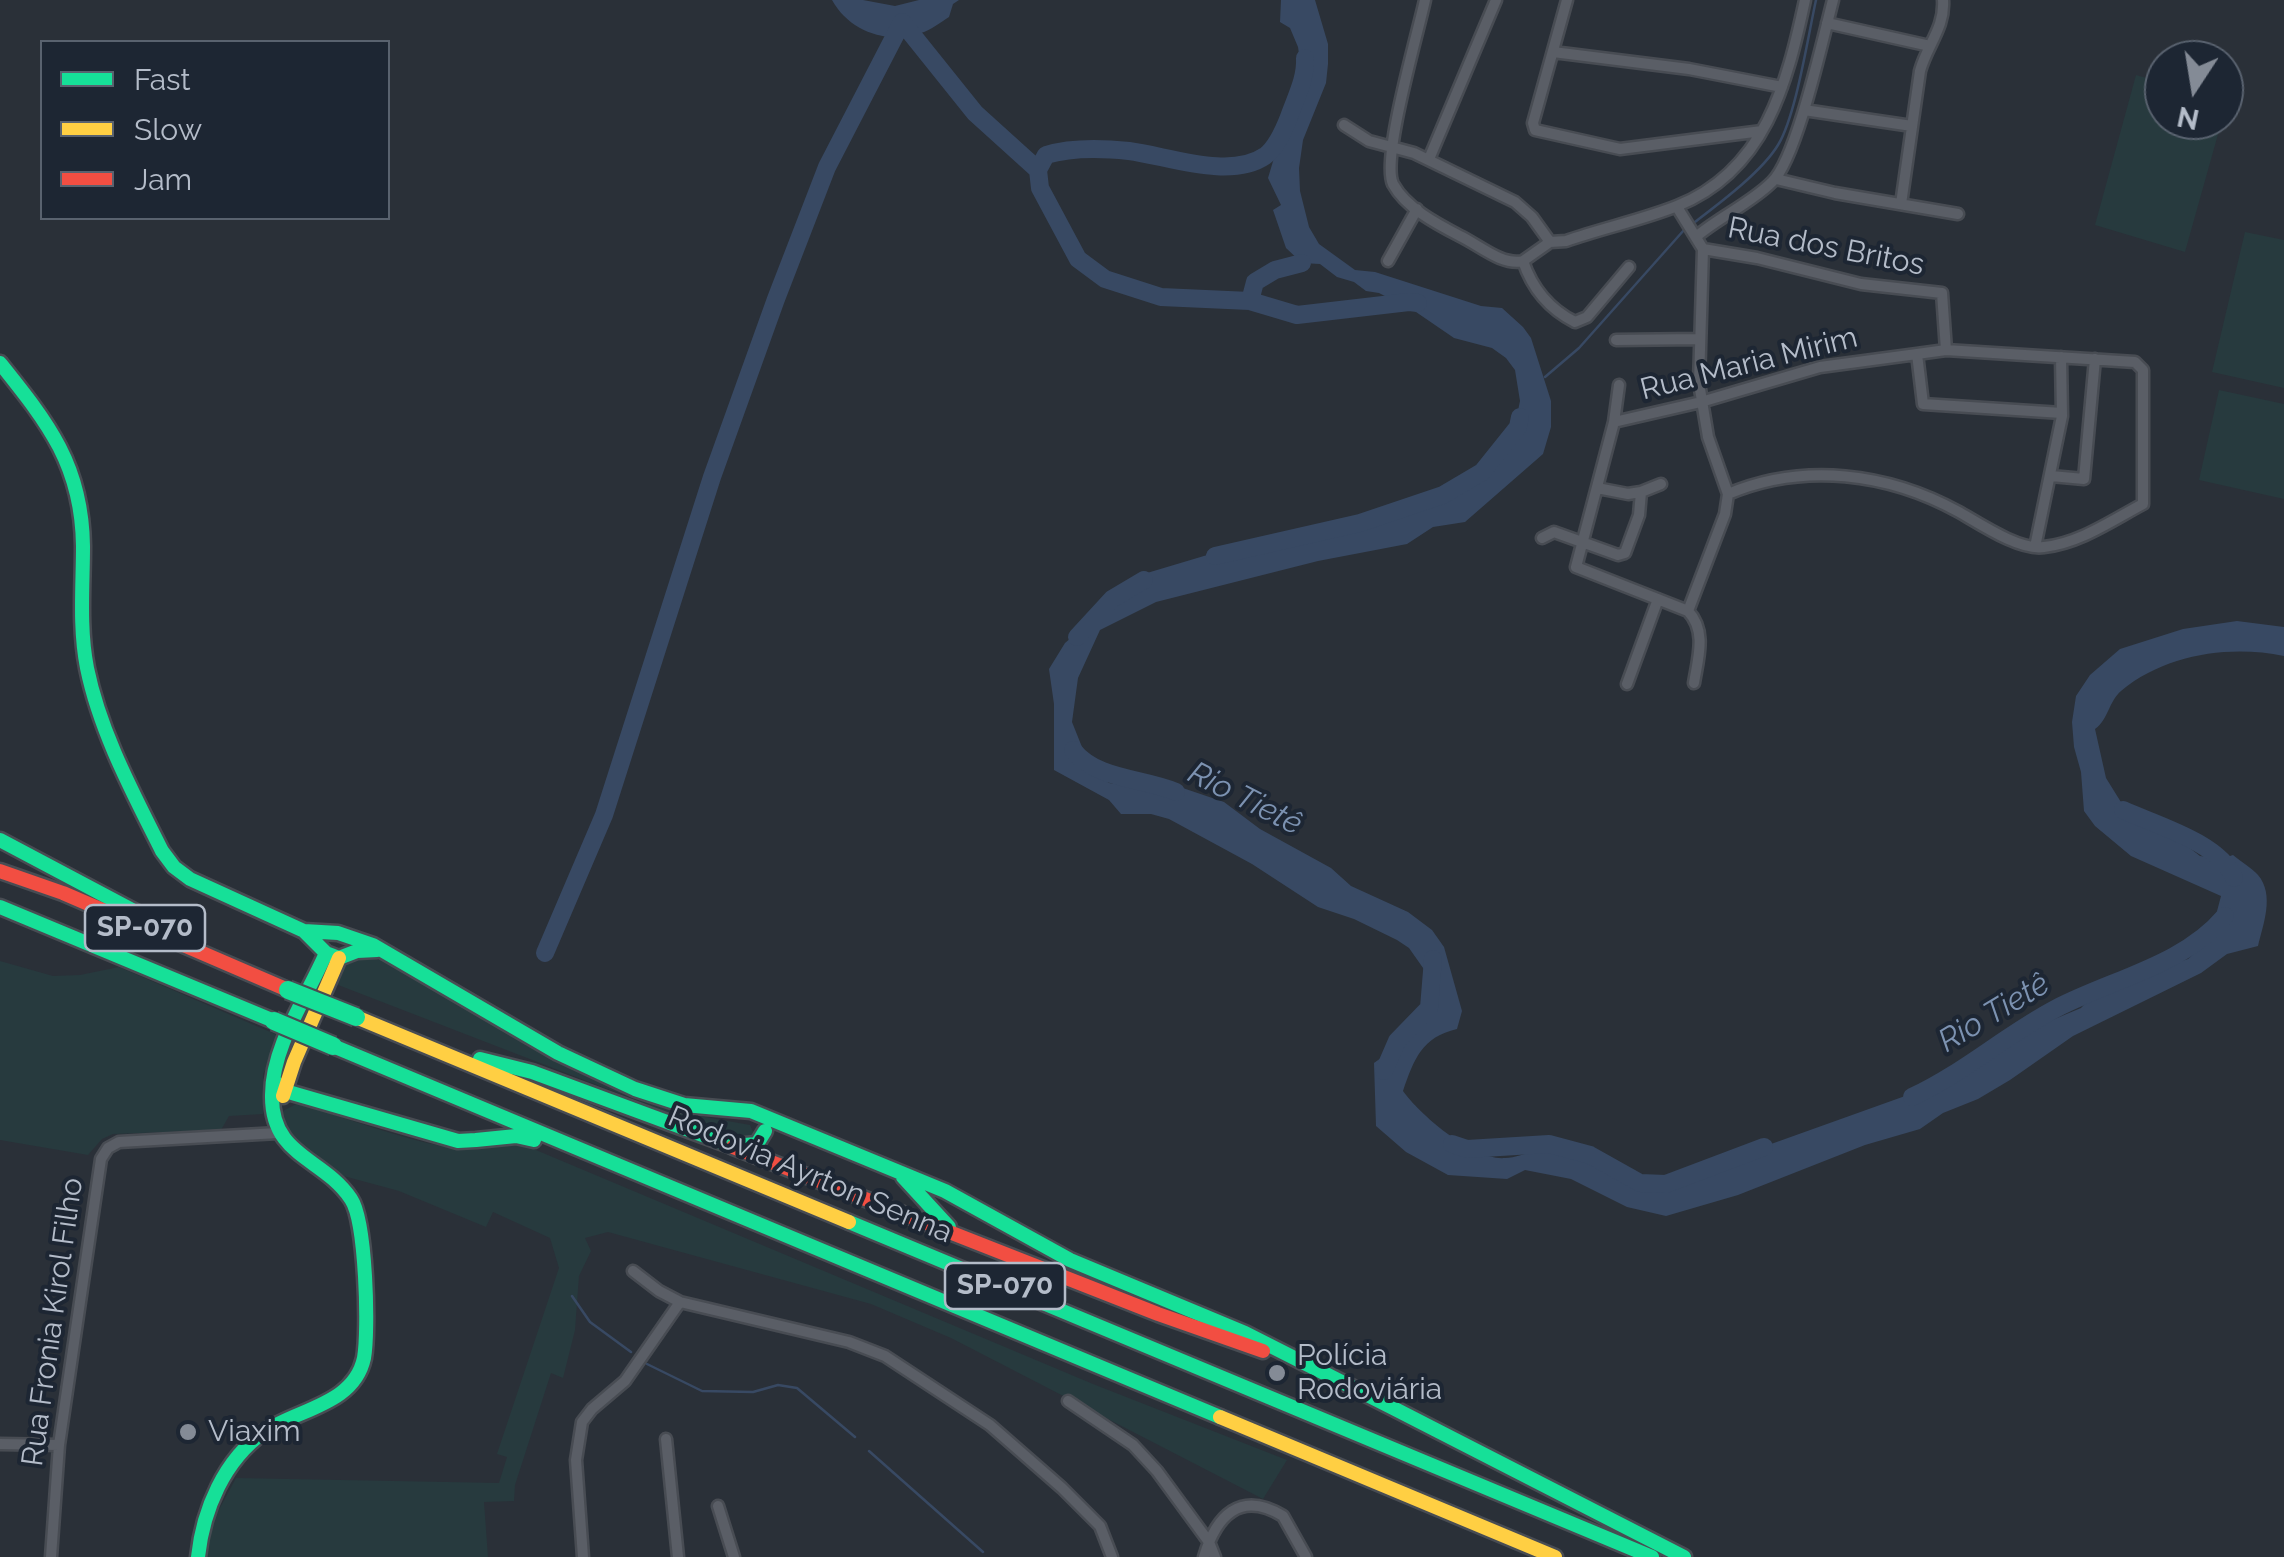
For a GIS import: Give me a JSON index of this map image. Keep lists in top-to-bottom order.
{
  "streets": {
    "main road": ["SP-070", "Rodovia Ayrton Senna"],
    "street": ["Rua dos Britos", "Rua Maria Mirim", "Rua Fronia Kirol Filho"]
  },
  "crossings": [
    ["Rua dos Britos", "Rua Maria Mirim"]
  ],
  "water": ["Rio Tietê"],
  "places": ["Polícia Rodoviária", "Viaxim"],
  "legend": ["Fast", "Slow", "Jam"],
  "north": "bottom"
}
